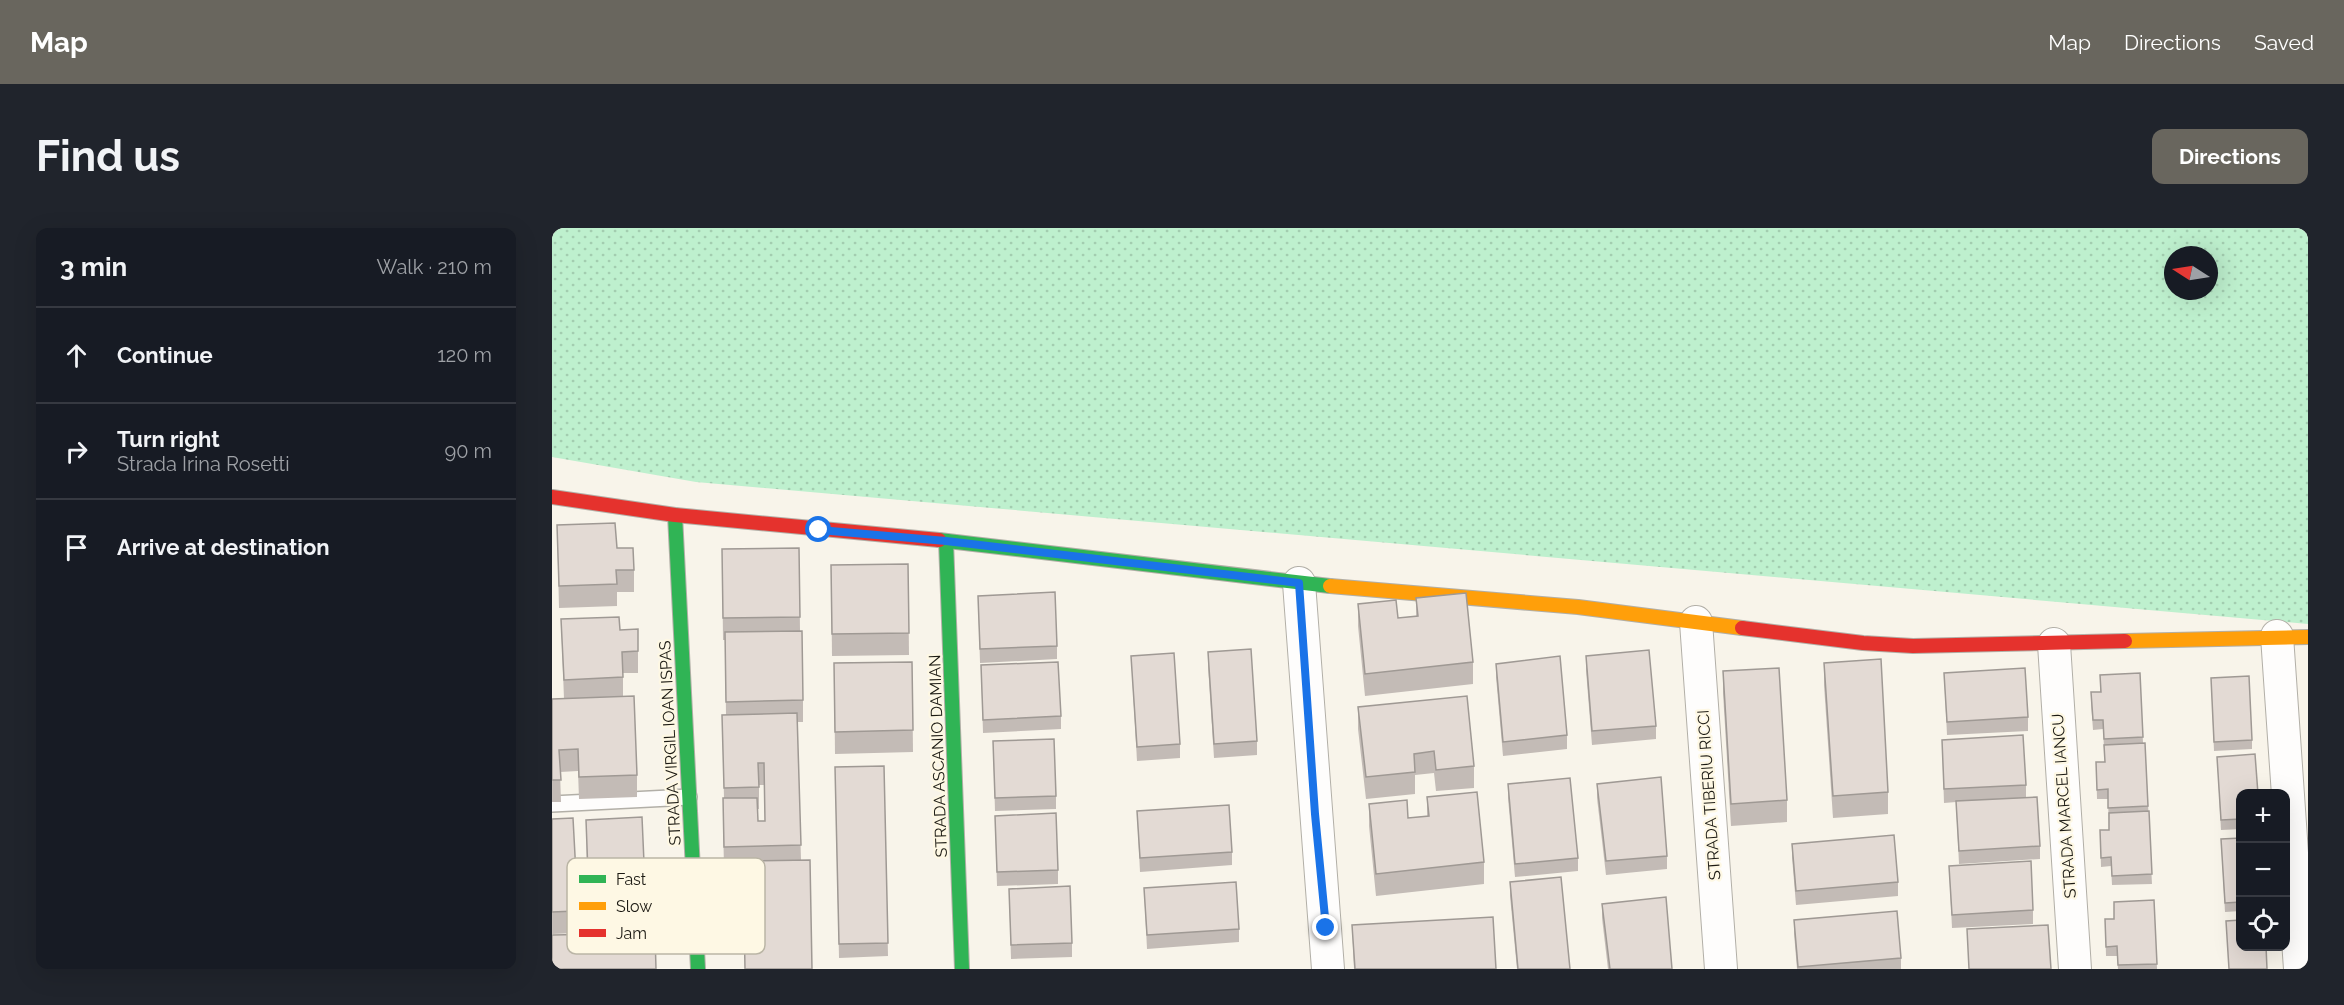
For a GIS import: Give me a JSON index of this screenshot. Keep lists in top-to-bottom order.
{
  "streets": {
    "street": [
      "STRADA VIRGIL IOAN ISPAS",
      "STRADA ASCANIO DAMIAN",
      "STRADA TIBERIU RICCI",
      "STRADA MARCEL IANCU"
    ]
  },
  "legend": ["Fast", "Slow", "Jam"],
  "north": "left",
  "page": {
    "header": "Map",
    "nav": ["Map", "Directions", "Saved"],
    "buttons": "Directions",
    "title": "Find us",
    "heading": ["3 min", "Walk · 210 m"],
    "list": [
      ["Continue", "120 m"],
      ["Turn right", "Strada Irina Rosetti", "90 m"],
      "Arrive at destination"
    ],
    "map_buttons": ["+", "−"]
  }
}
